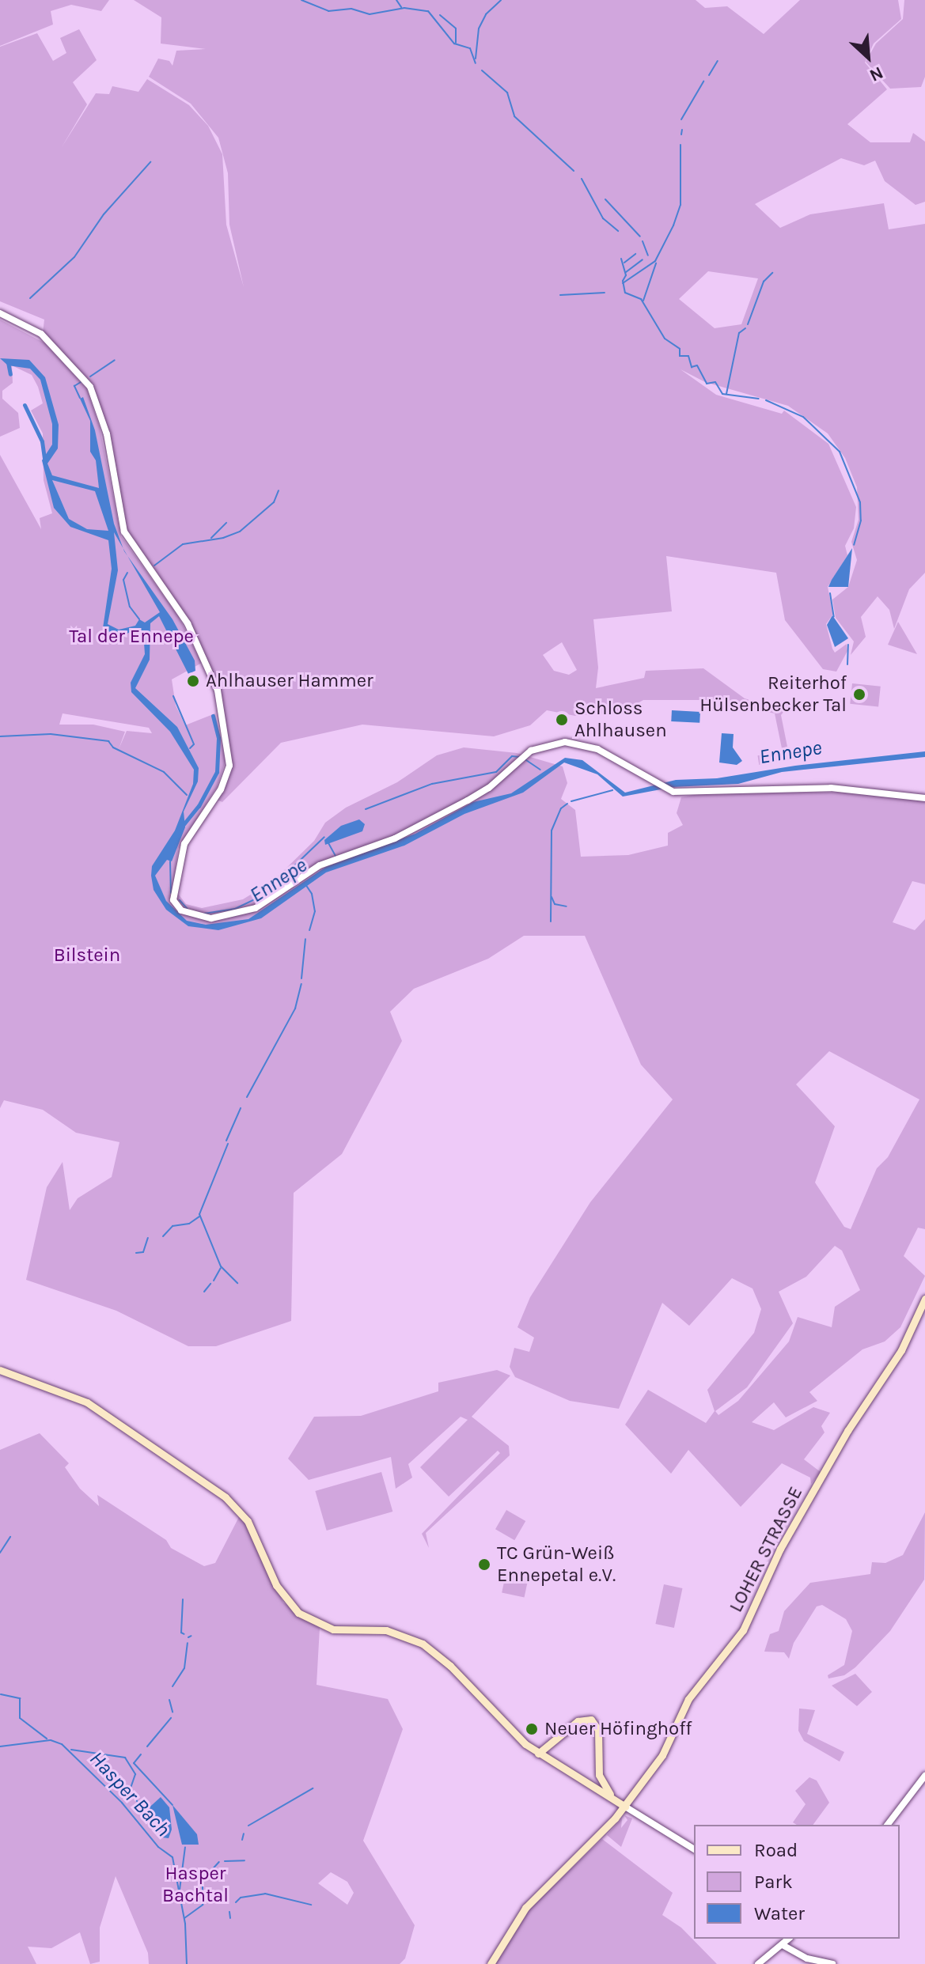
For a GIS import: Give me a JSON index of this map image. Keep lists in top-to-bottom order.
{
  "streets": {
    "main road": ["LOHER STRASSE"]
  },
  "water": ["Ennepe", "Hasper Bach"],
  "parks": ["Tal der Ennepe", "Bilstein", "Hasper Bachtal"],
  "places": [
    "Ahlhauser Hammer",
    "Reiterhof Hülsenbecker Tal",
    "Schloss Ahlhausen",
    "TC Grün-Weiß Ennepetal e.V.",
    "Neuer Höfinghoff"
  ],
  "legend": ["Road", "Park", "Water"],
  "north": "bottom right"
}
